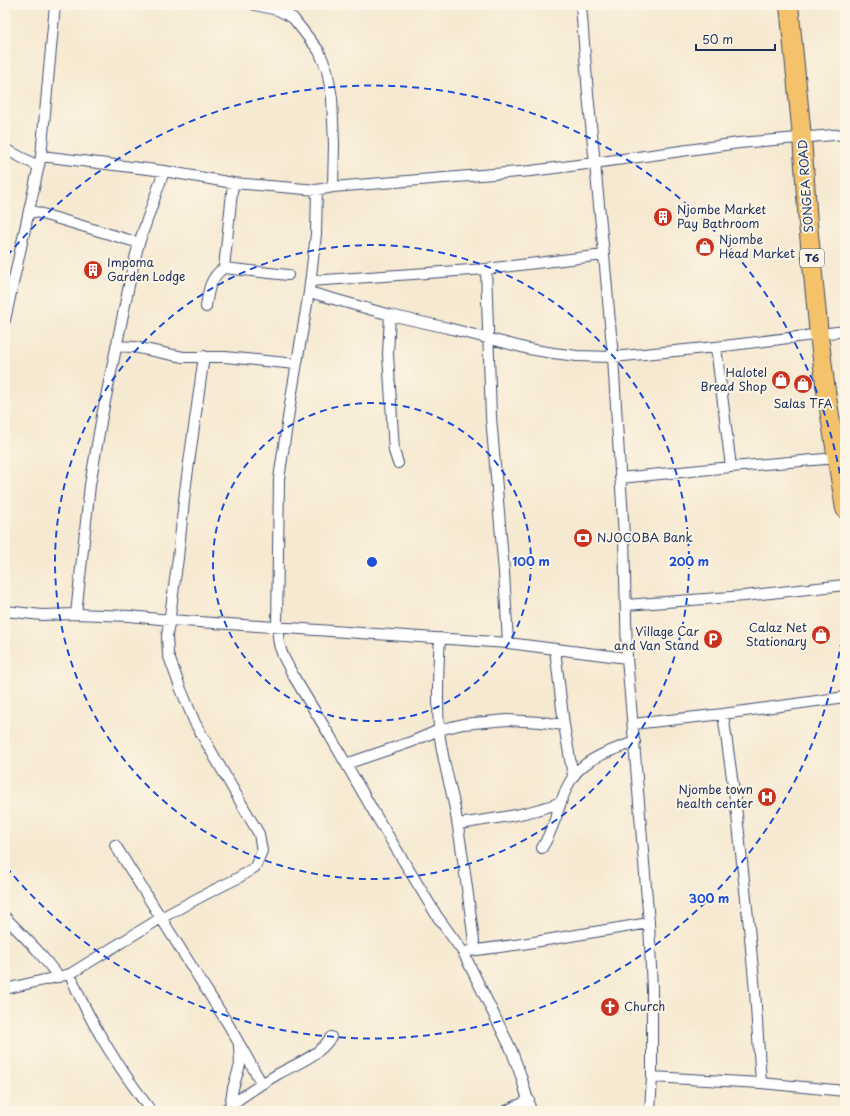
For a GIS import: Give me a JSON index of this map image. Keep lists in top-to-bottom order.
{
  "streets": {
    "highway": ["SONGEA ROAD", "T6"]
  },
  "places": {
    "building": ["Njombe Market Pay Bathroom", "Impoma Garden Lodge"],
    "shop": [
      "Njombe Head Market",
      "Halotel Bread Shop",
      "Salas TFA",
      "Calaz Net Stationary"
    ],
    "bank": ["NJOCOBA Bank"],
    "parking": ["Village Car and Van Stand"],
    "hospital": ["Njombe town health center"],
    "church": ["Church"]
  },
  "scale_bar": "50 m",
  "rings": ["100 m", "200 m", "300 m"]
}
